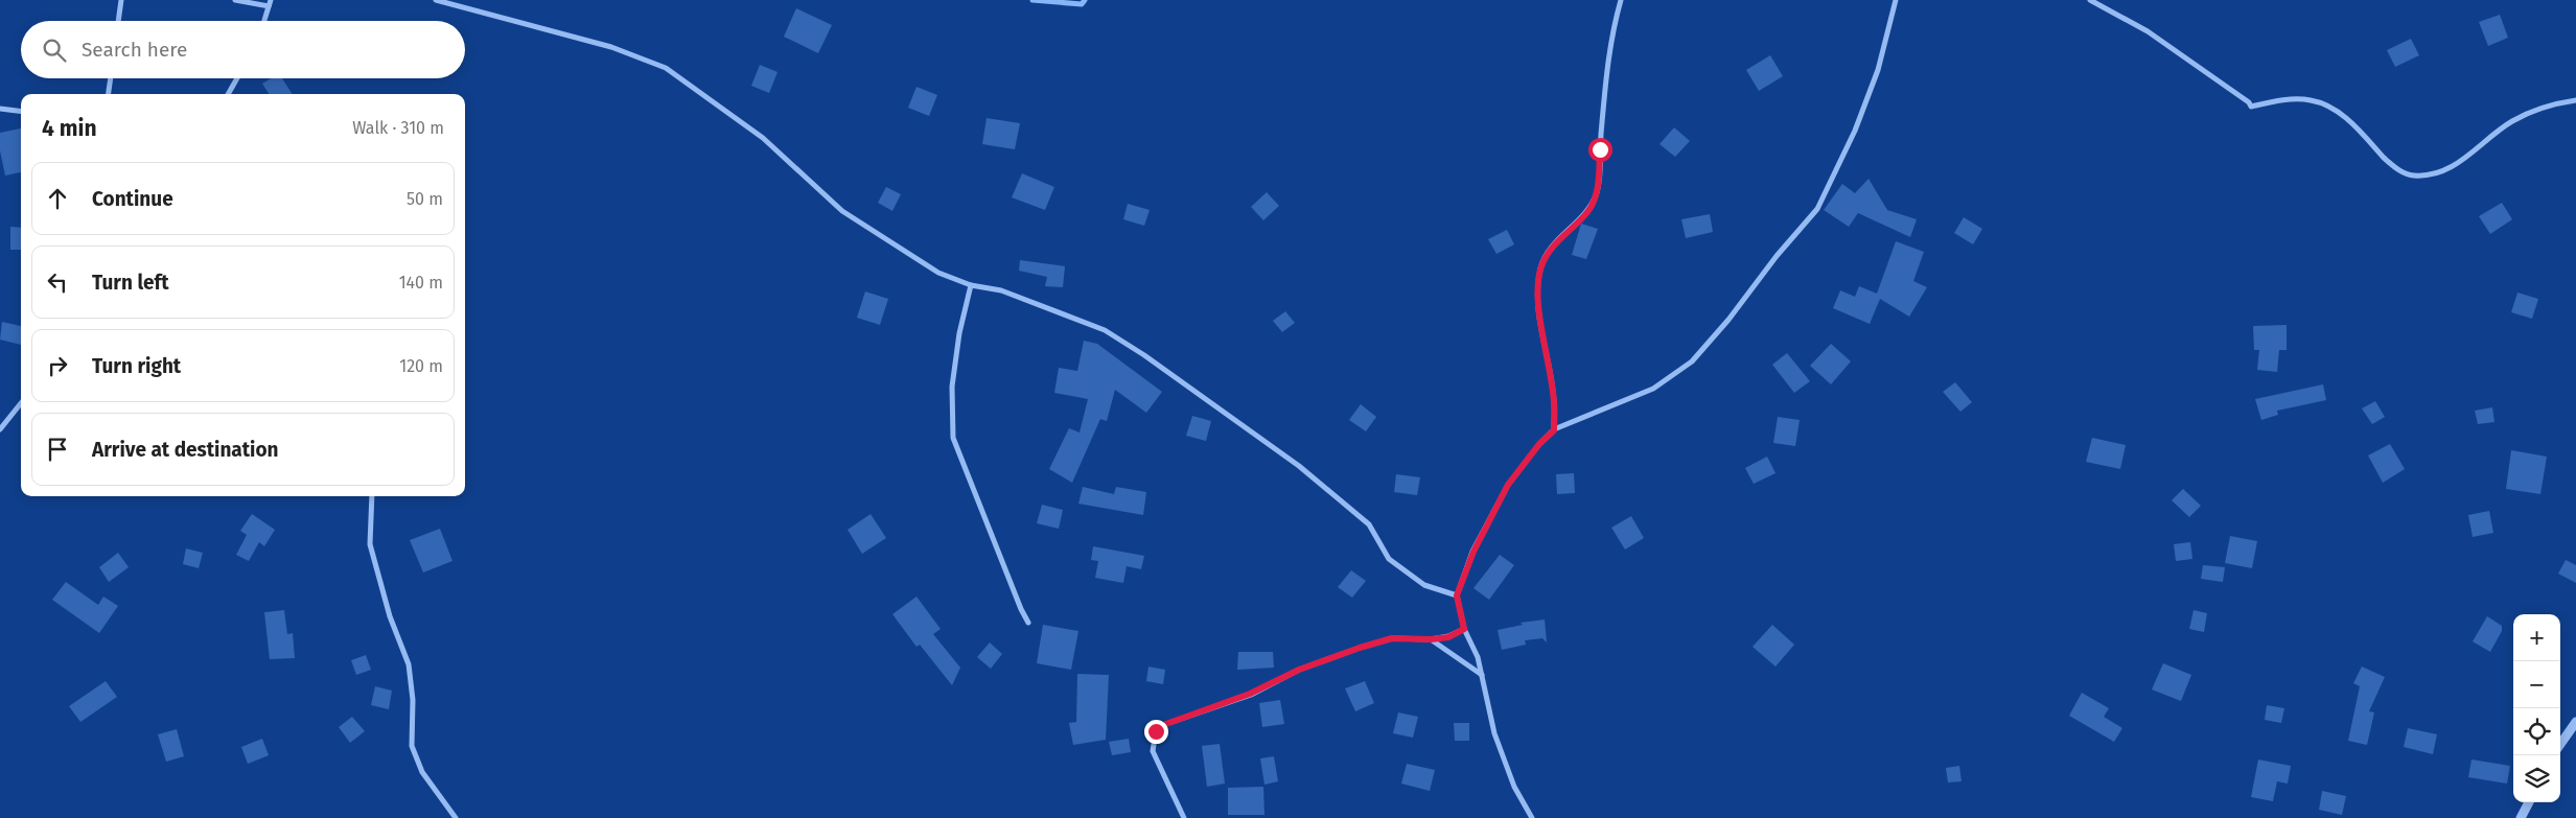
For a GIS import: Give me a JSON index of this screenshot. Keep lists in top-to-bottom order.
{
  "page": {
    "search": "Search here",
    "heading": ["4 min", "Walk · 310 m"],
    "list": [
      ["Continue", "50 m"],
      ["Turn left", "140 m"],
      ["Turn right", "120 m"],
      "Arrive at destination"
    ],
    "map_buttons": ["+", "−"]
  }
}
